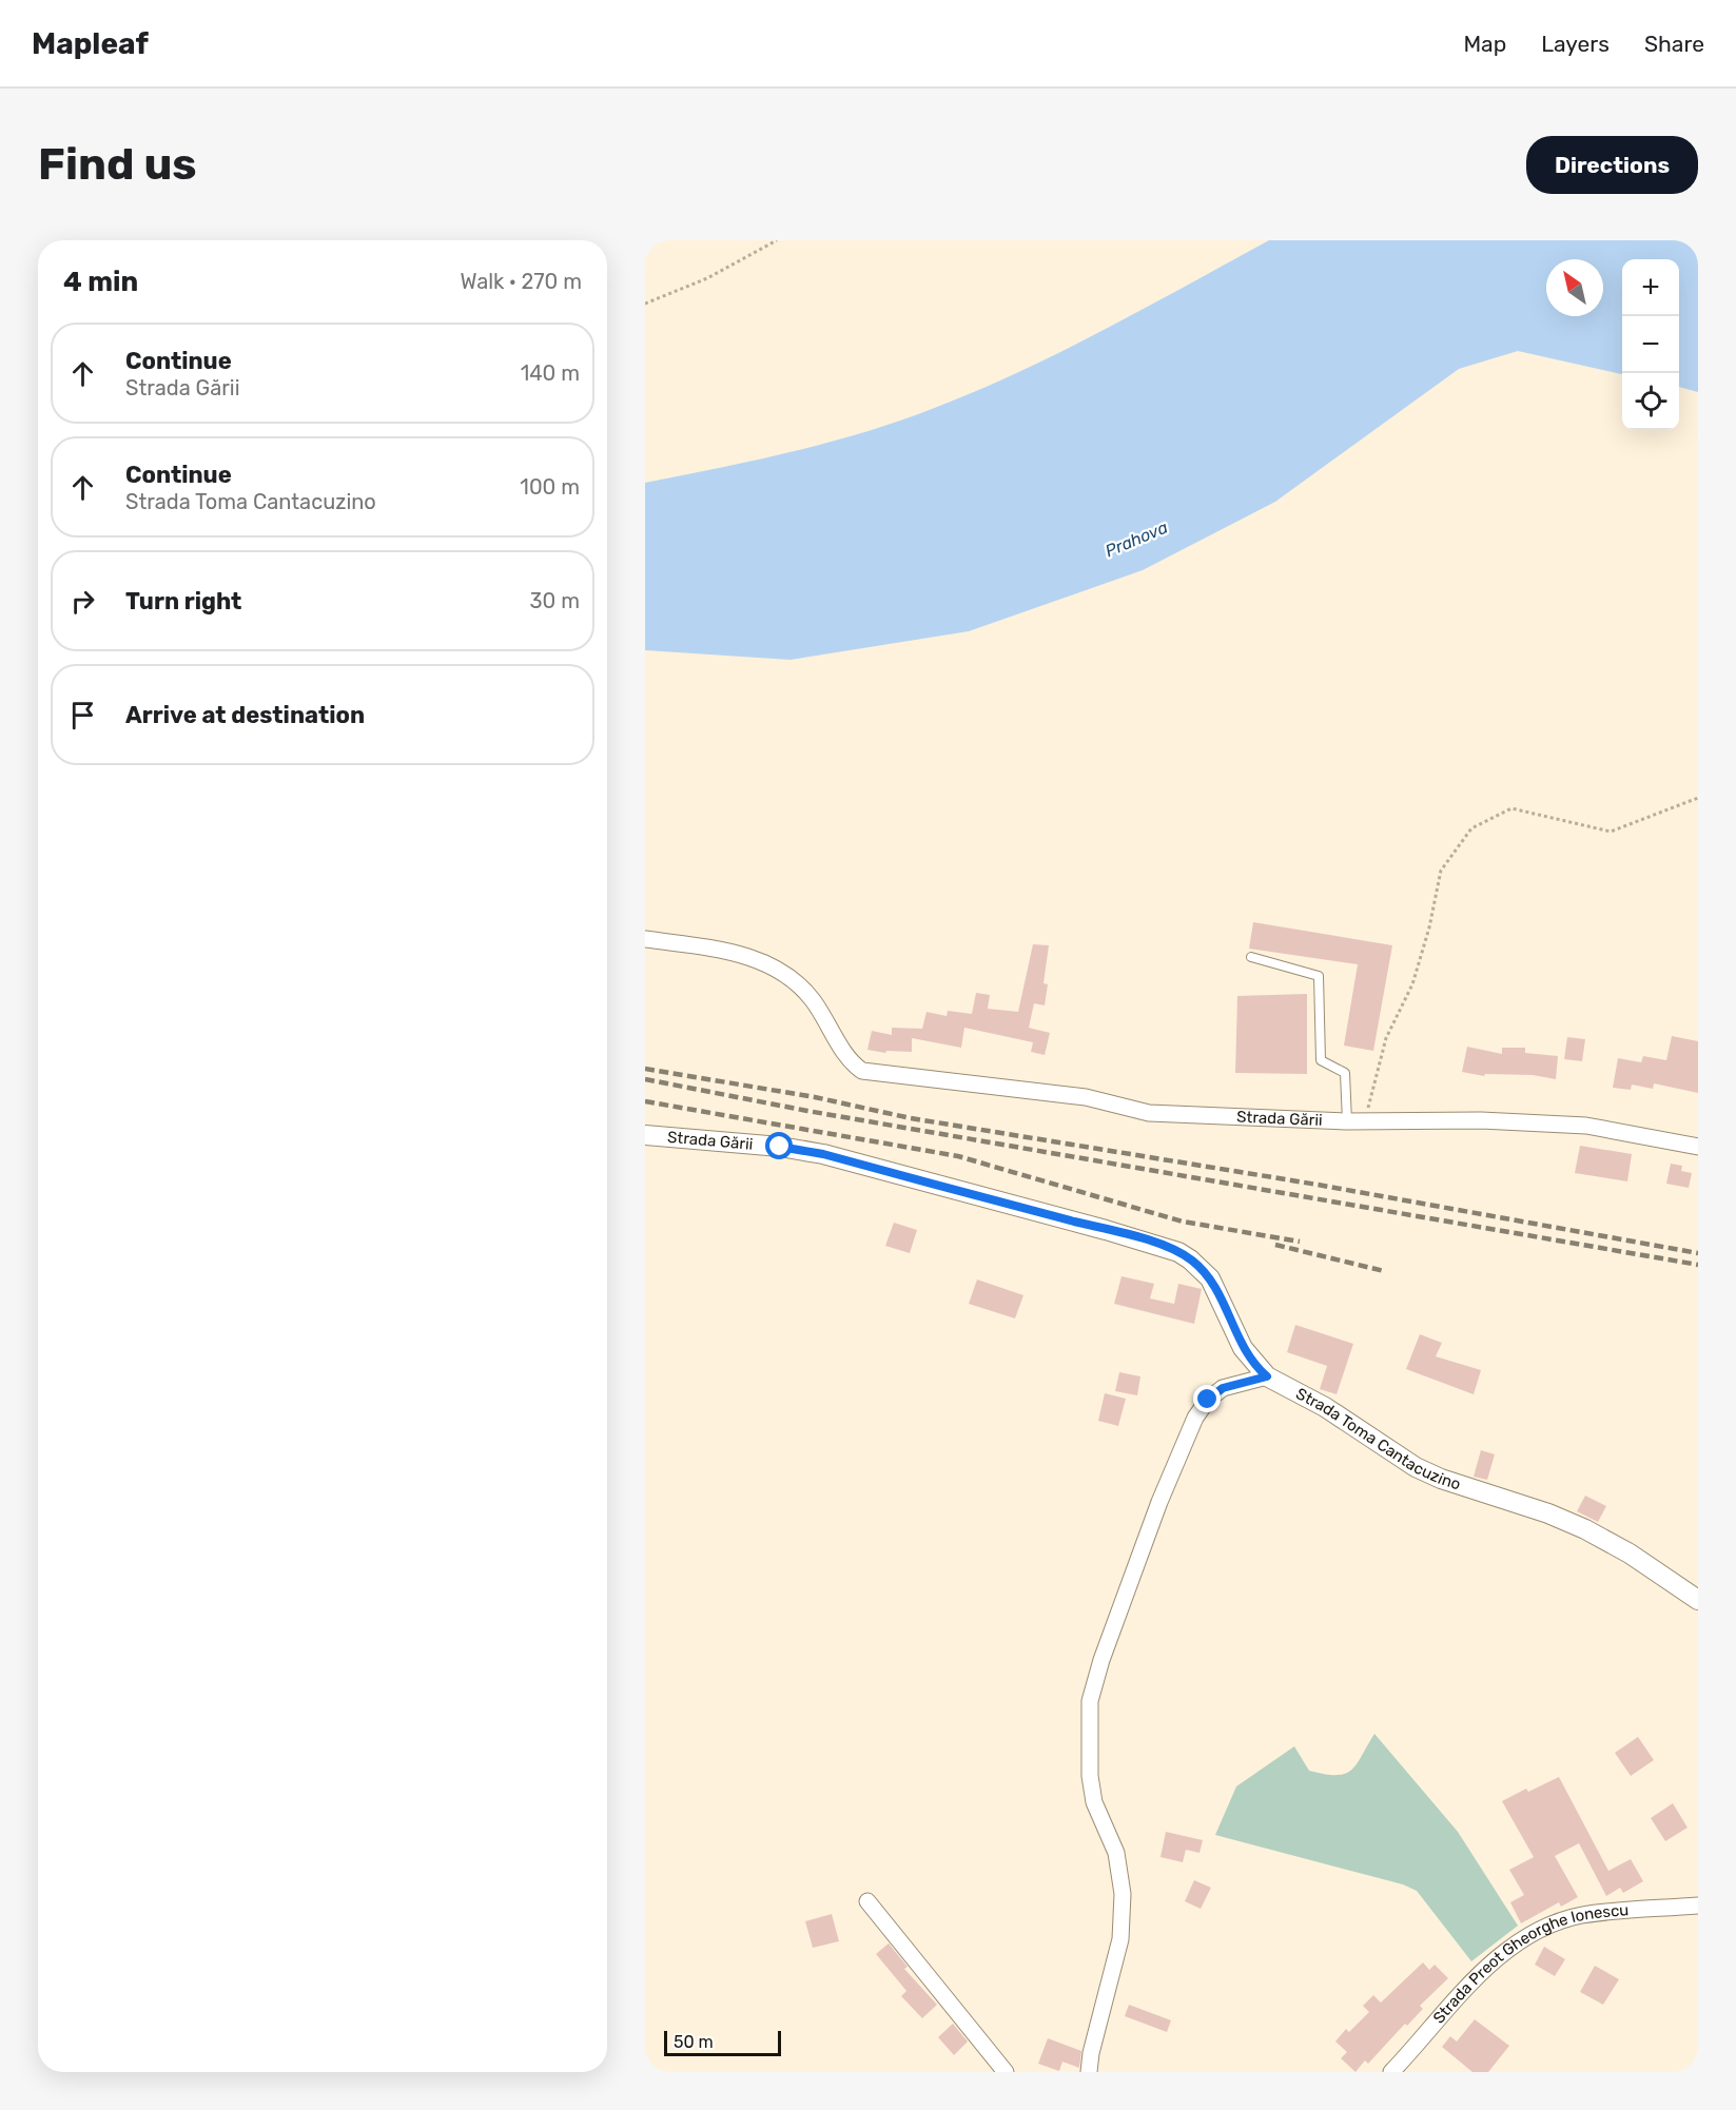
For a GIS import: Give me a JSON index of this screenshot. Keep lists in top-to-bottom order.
{
  "streets": {
    "street": ["Strada Gării", "Strada Toma Cantacuzino", "Strada Preot Gheorghe Ionescu"]
  },
  "crossings": [
    ["Strada Gării", "Strada Toma Cantacuzino"]
  ],
  "water": ["Prahova"],
  "scale_bar": "50 m",
  "north": "top left",
  "page": {
    "header": "Mapleaf",
    "nav": ["Map", "Layers", "Share"],
    "buttons": "Directions",
    "title": "Find us",
    "heading": ["4 min", "Walk · 270 m"],
    "map_buttons": ["+", "−"],
    "list": [
      ["Continue", "Strada Gării", "140 m"],
      ["Continue", "Strada Toma Cantacuzino", "100 m"],
      ["Turn right", "30 m"],
      "Arrive at destination"
    ],
    "scale": "50 m"
  }
}
